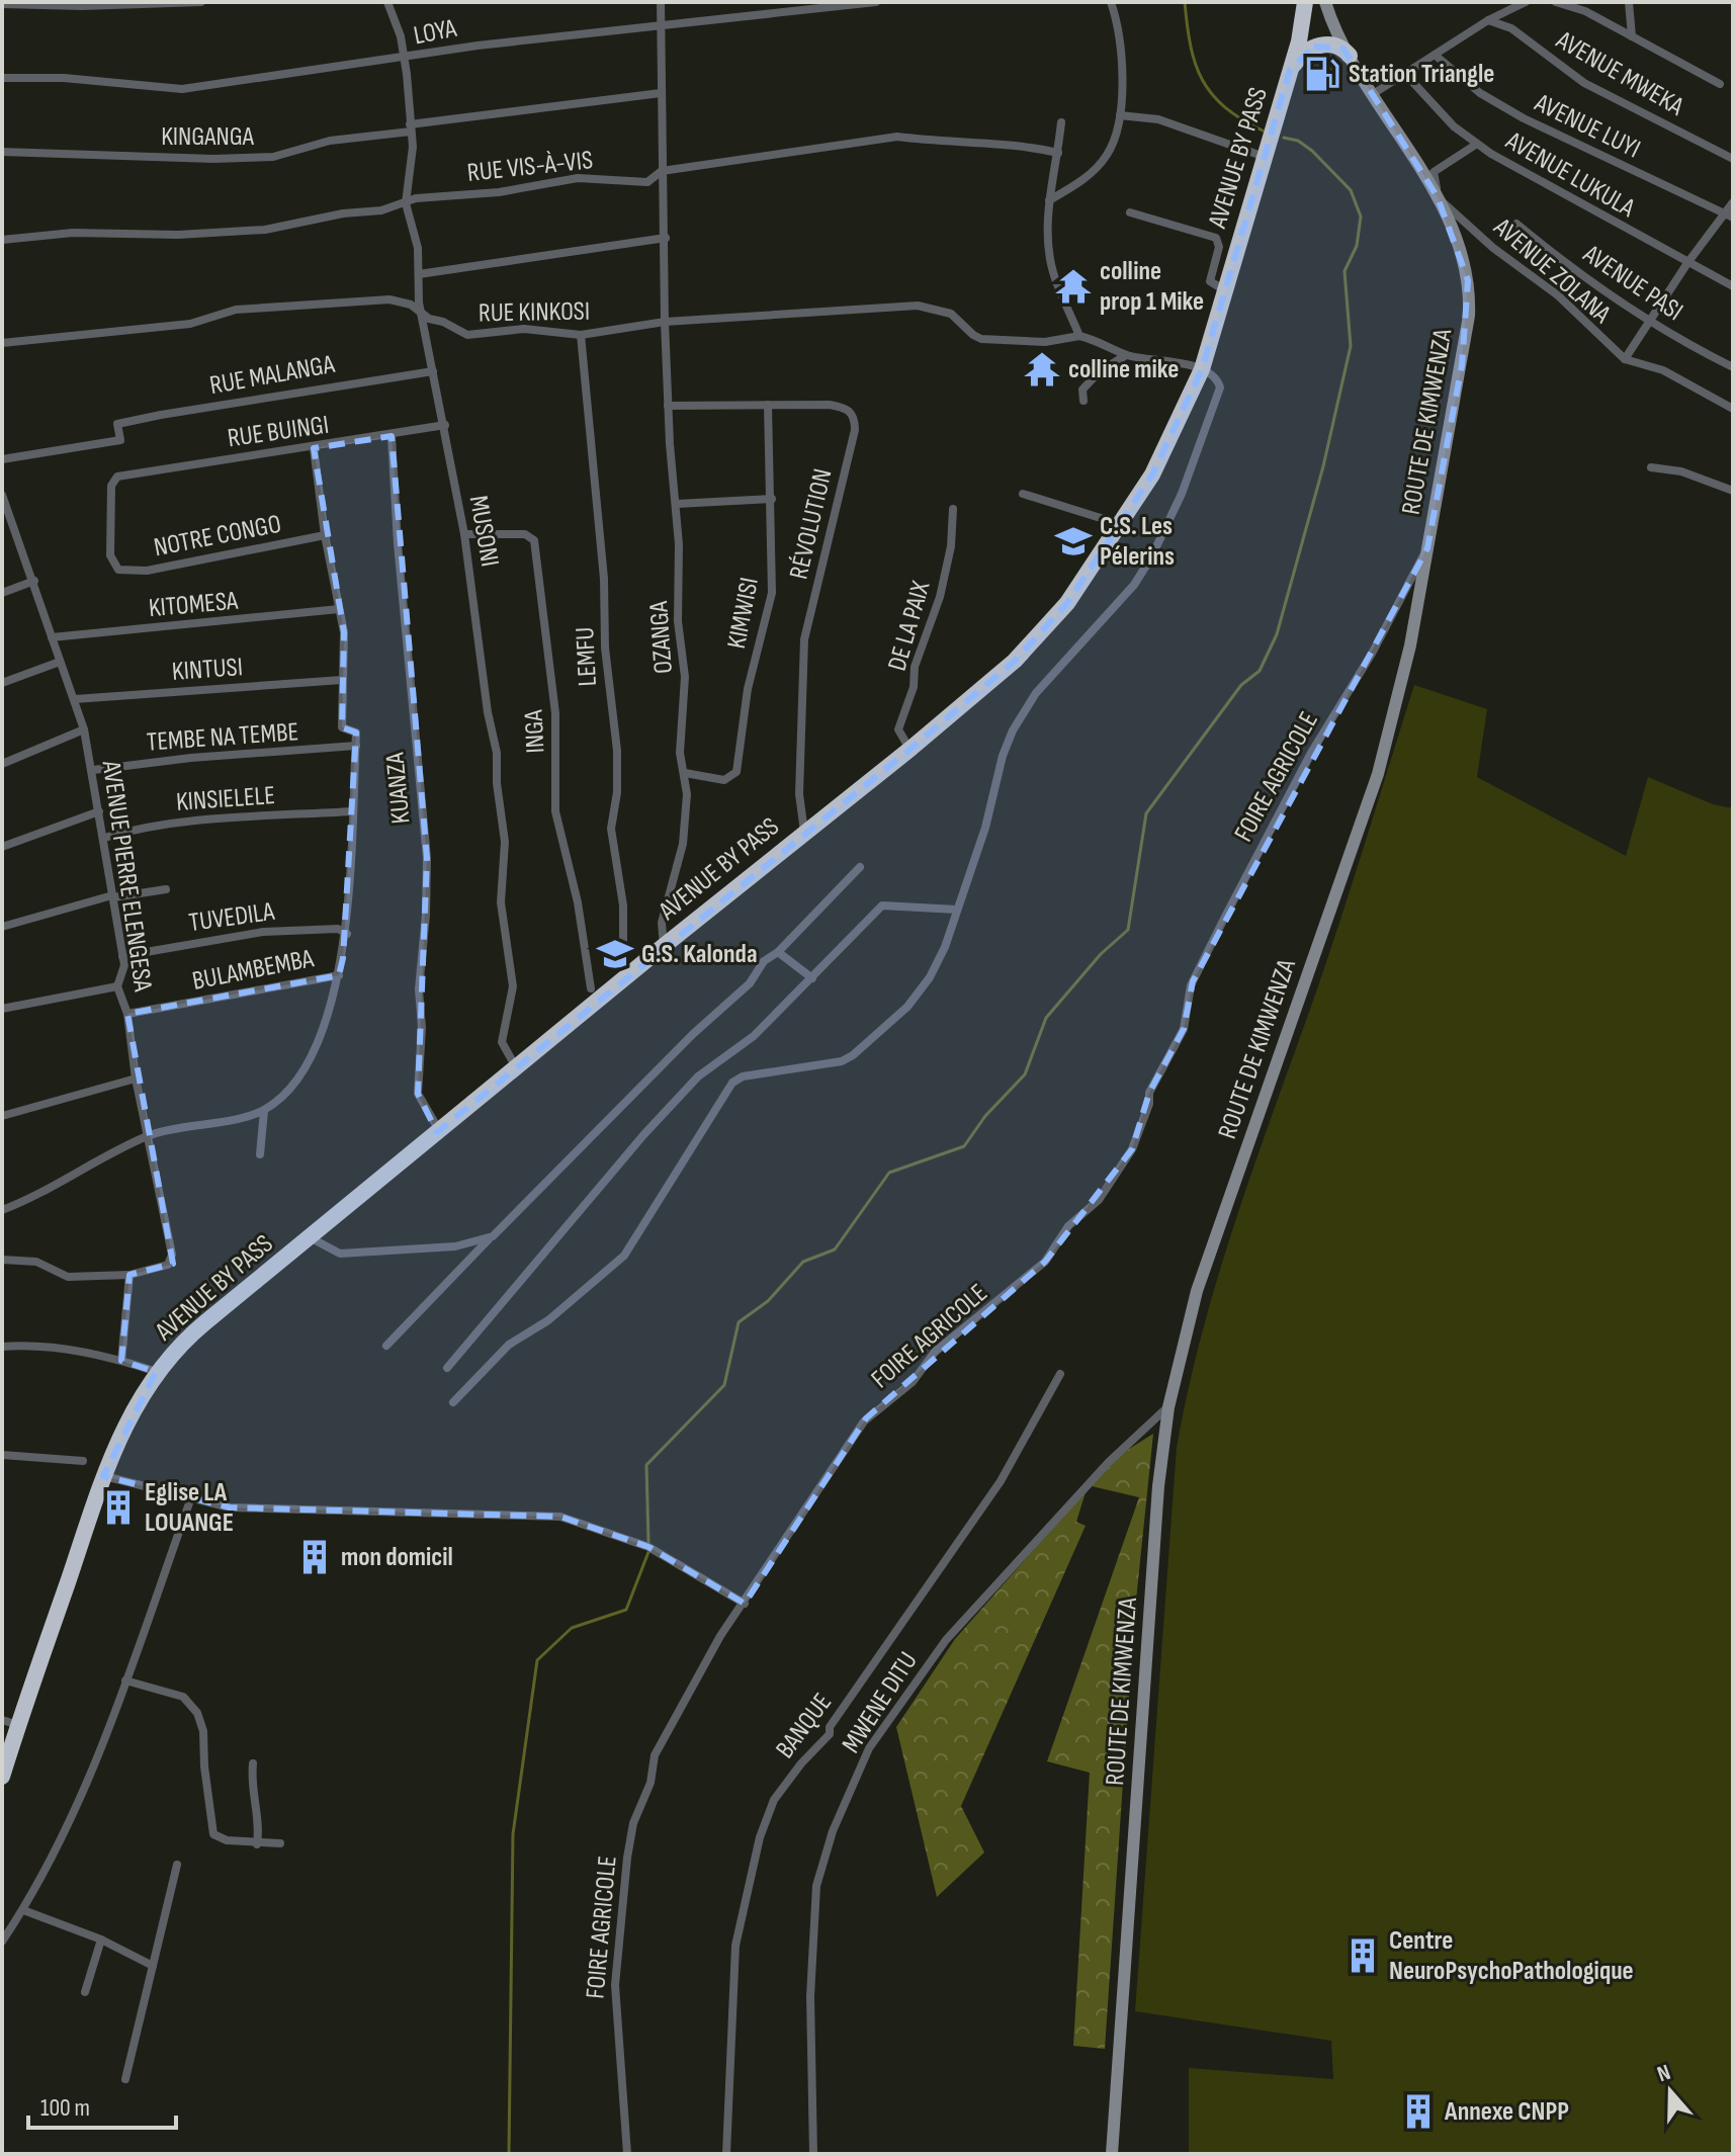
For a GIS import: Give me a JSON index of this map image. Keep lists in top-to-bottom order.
{
  "streets": {
    "highway": ["AVENUE BY PASS"],
    "street": [
      "LOYA",
      "AVENUE MWEKA",
      "AVENUE LUYI",
      "KINGANGA",
      "RUE VIS-À-VIS",
      "AVENUE LUKULA",
      "AVENUE ZOLANA",
      "AVENUE PASI",
      "RUE KINKOSI",
      "RUE MALANGA",
      "ROUTE DE KIMWENZA",
      "RUE BUINGI",
      "RÉVOLUTION",
      "MUSONI",
      "NOTRE CONGO",
      "KITOMESA",
      "KIMWISI",
      "DE LA PAIX",
      "OZANGA",
      "LEMFU",
      "KINTUSI",
      "INGA",
      "TEMBE NA TEMBE",
      "FOIRE AGRICOLE",
      "KUANZA",
      "KINSIELELE",
      "AVENUE PIERRE ELENGESA",
      "TUVEDILA",
      "BULAMBEMBA",
      "MWENE DITU",
      "BANQUE"
    ]
  },
  "crossings": [
    ["LOYA", "MUSONI"],
    ["LOYA", "OZANGA"],
    ["KINGANGA", "MUSONI"],
    ["KINGANGA", "OZANGA"],
    ["AVENUE BY PASS", "RÉVOLUTION"],
    ["AVENUE BY PASS", "MUSONI"],
    ["AVENUE BY PASS", "DE LA PAIX"],
    ["AVENUE BY PASS", "OZANGA"],
    ["AVENUE BY PASS", "LEMFU"],
    ["AVENUE BY PASS", "KUANZA"],
    ["RUE VIS-À-VIS", "MUSONI"],
    ["RUE VIS-À-VIS", "OZANGA"],
    ["AVENUE ZOLANA", "ROUTE DE KIMWENZA"],
    ["RUE KINKOSI", "MUSONI"],
    ["RUE KINKOSI", "OZANGA"],
    ["RUE KINKOSI", "LEMFU"],
    ["RUE MALANGA", "MUSONI"],
    ["ROUTE DE KIMWENZA", "FOIRE AGRICOLE"],
    ["ROUTE DE KIMWENZA", "MWENE DITU"],
    ["RUE BUINGI", "MUSONI"],
    ["RUE BUINGI", "NOTRE CONGO"],
    ["RUE BUINGI", "KUANZA"],
    ["RÉVOLUTION", "KIMWISI"],
    ["RÉVOLUTION", "OZANGA"],
    ["MUSONI", "INGA"],
    ["KITOMESA", "AVENUE PIERRE ELENGESA"],
    ["KIMWISI", "OZANGA"],
    ["KINTUSI", "AVENUE PIERRE ELENGESA"],
    ["TEMBE NA TEMBE", "AVENUE PIERRE ELENGESA"],
    ["KINSIELELE", "AVENUE PIERRE ELENGESA"],
    ["AVENUE PIERRE ELENGESA", "TUVEDILA"],
    ["AVENUE PIERRE ELENGESA", "BULAMBEMBA"]
  ],
  "places": {
    "fuel station": ["Station Triangle"],
    "temple": ["colline prop 1 Mike", "colline mike"],
    "school or university": ["C.S. Les Pélerins", "G.S. Kalonda"],
    "building": [
      "Eglise LA LOUANGE",
      "mon domicil",
      "Centre NeuroPsychoPathologique",
      "Annexe CNPP"
    ]
  },
  "scale_bar": "100 m",
  "north": "top"
}
